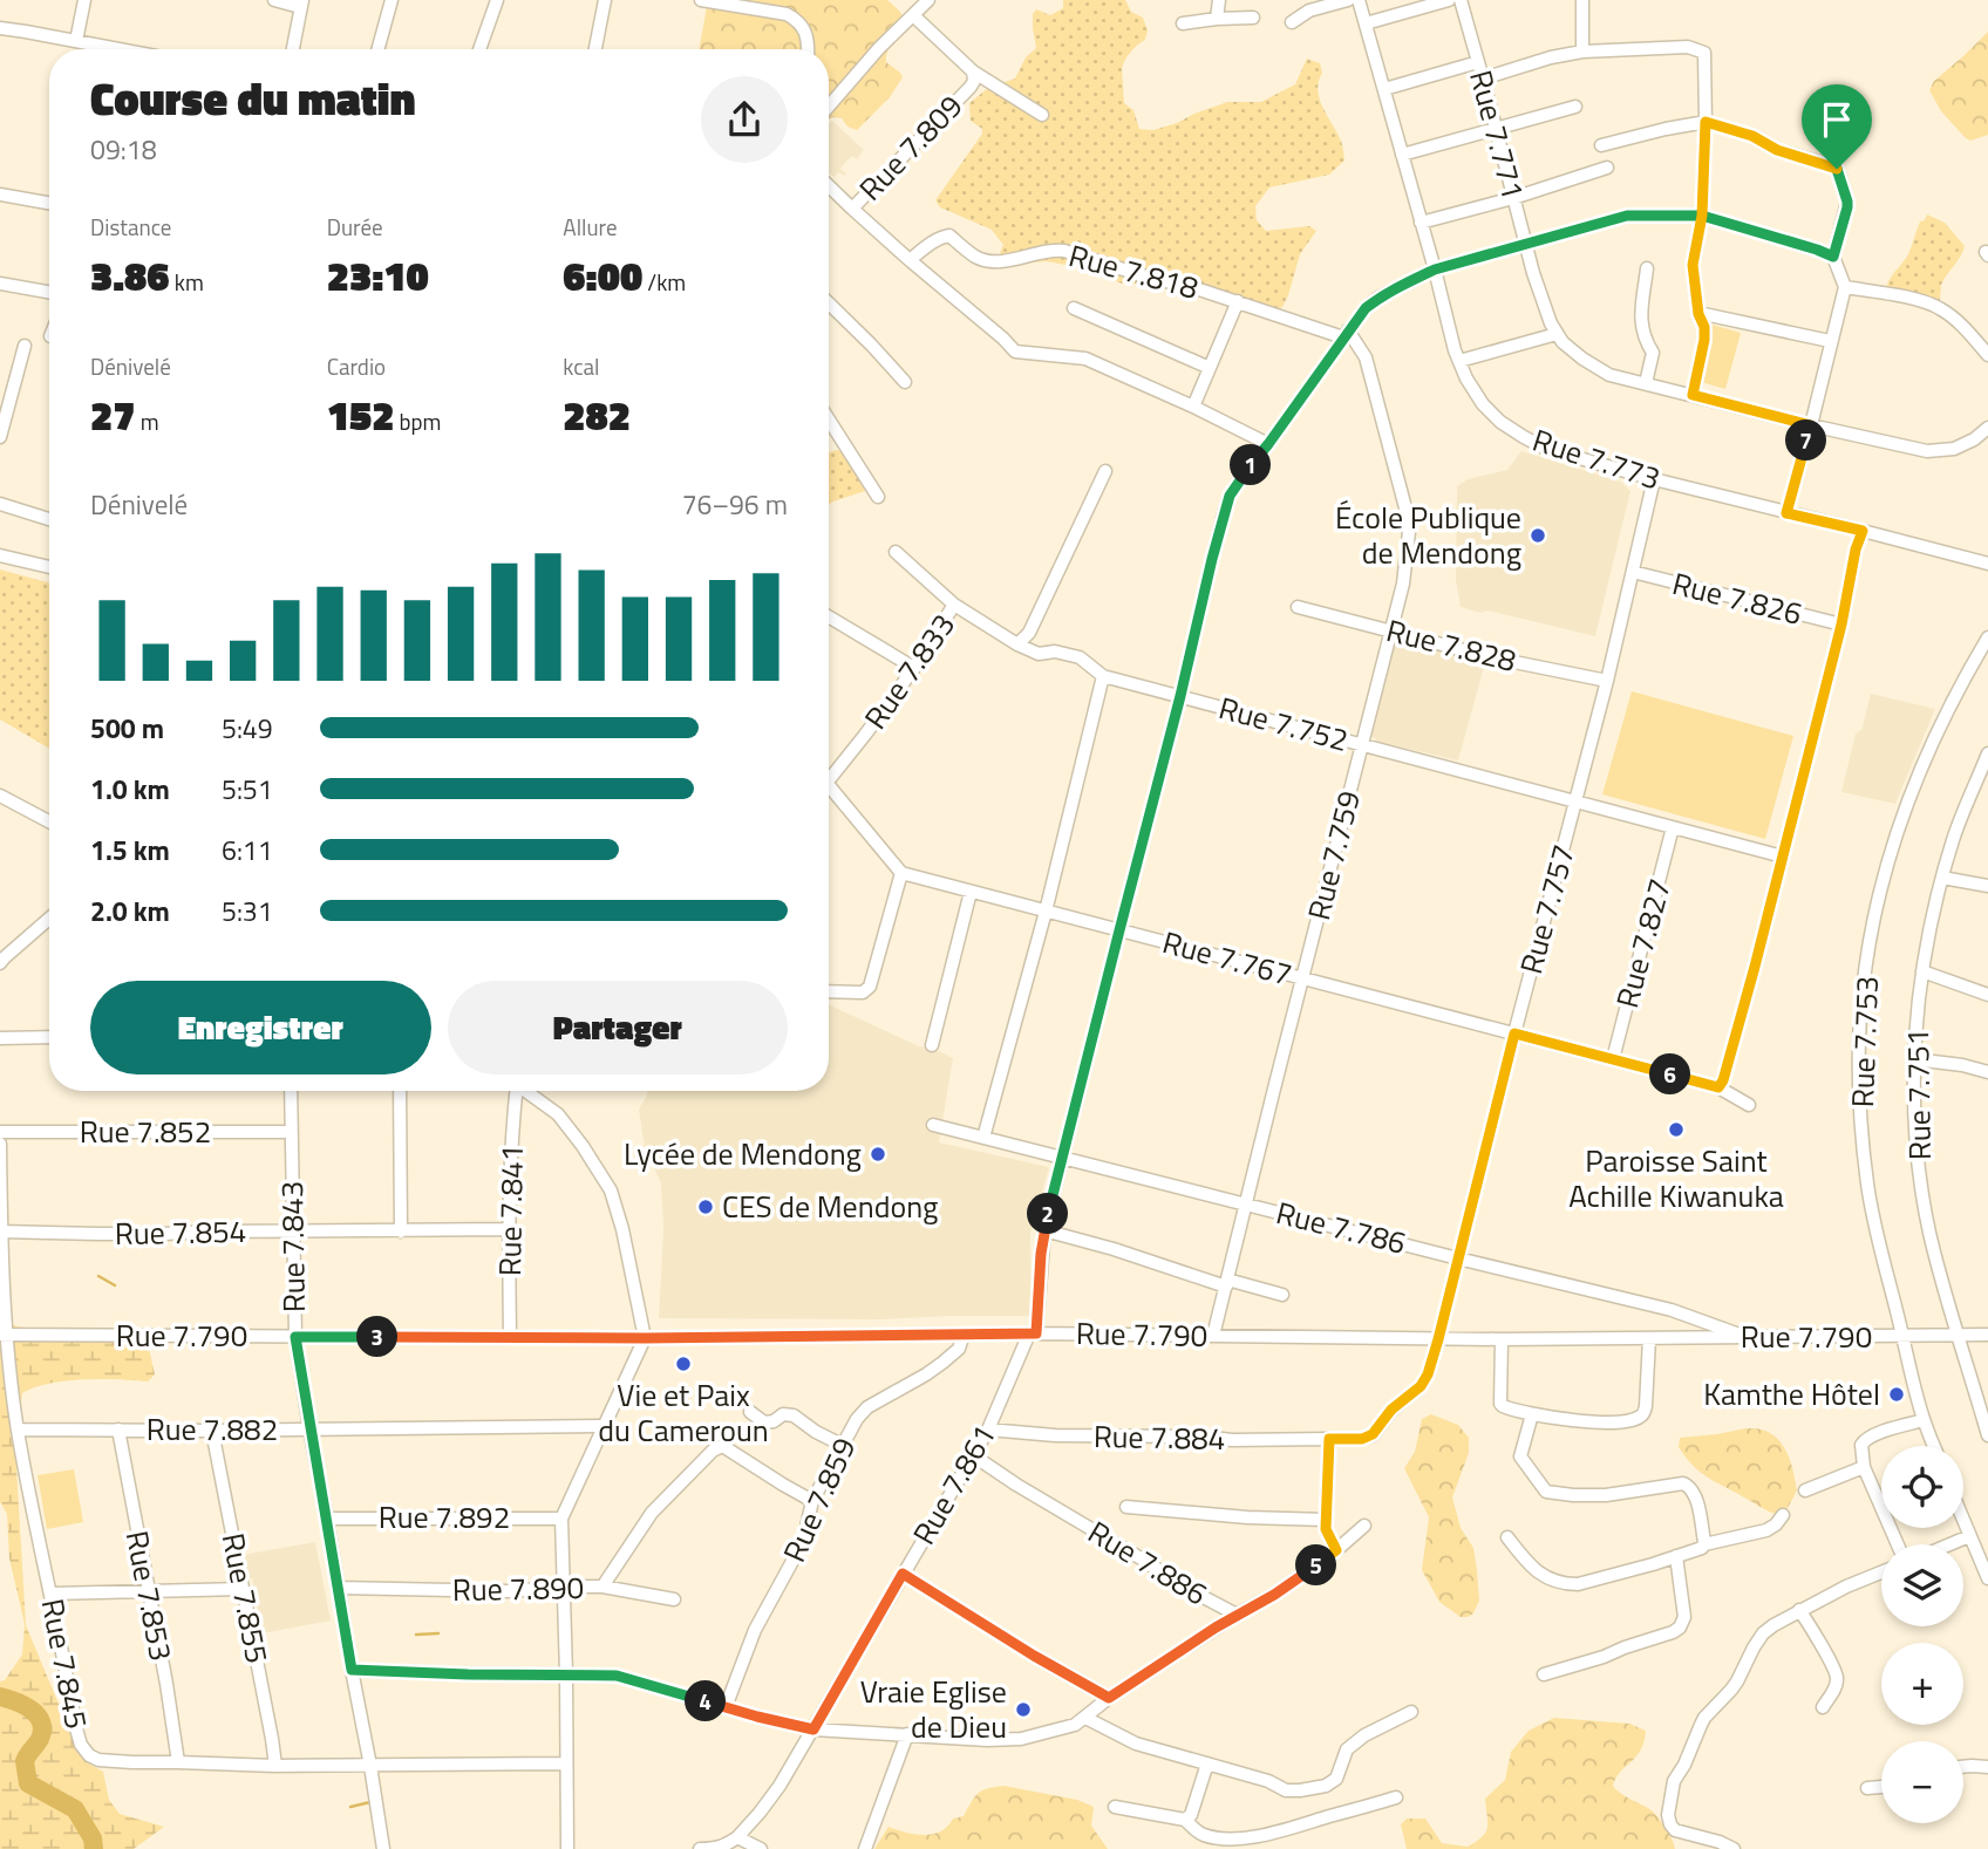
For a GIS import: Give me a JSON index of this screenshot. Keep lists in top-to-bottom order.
{
  "streets": {
    "street": [
      "Rue 7.771",
      "Rue 7.809",
      "Rue 7.818",
      "Rue 7.773",
      "Rue 7.826",
      "Rue 7.828",
      "Rue 7.833",
      "Rue 7.752",
      "Rue 7.759",
      "Rue 7.757",
      "Rue 7.827",
      "Rue 7.767",
      "Rue 7.753",
      "Rue 7.751",
      "Rue 7.852",
      "Rue 7.841",
      "Rue 7.786",
      "Rue 7.854",
      "Rue 7.843",
      "Rue 7.790",
      "Rue 7.882",
      "Rue 7.884",
      "Rue 7.861",
      "Rue 7.859",
      "Rue 7.892",
      "Rue 7.886",
      "Rue 7.890",
      "Rue 7.853",
      "Rue 7.855",
      "Rue 7.845"
    ]
  },
  "crossings": [
    ["Rue 7.771", "Rue 7.861"],
    ["Rue 7.818", "Rue 7.759"],
    ["Rue 7.818", "Rue 7.861"],
    ["Rue 7.773", "Rue 7.757"],
    ["Rue 7.773", "Rue 7.861"],
    ["Rue 7.826", "Rue 7.757"],
    ["Rue 7.828", "Rue 7.759"],
    ["Rue 7.828", "Rue 7.757"],
    ["Rue 7.833", "Rue 7.752"],
    ["Rue 7.752", "Rue 7.759"],
    ["Rue 7.752", "Rue 7.757"],
    ["Rue 7.752", "Rue 7.827"],
    ["Rue 7.752", "Rue 7.861"],
    ["Rue 7.759", "Rue 7.767"],
    ["Rue 7.759", "Rue 7.786"],
    ["Rue 7.759", "Rue 7.790"],
    ["Rue 7.759", "Rue 7.861"],
    ["Rue 7.757", "Rue 7.767"],
    ["Rue 7.757", "Rue 7.786"],
    ["Rue 7.757", "Rue 7.790"],
    ["Rue 7.757", "Rue 7.884"],
    ["Rue 7.827", "Rue 7.767"],
    ["Rue 7.767", "Rue 7.861"],
    ["Rue 7.753", "Rue 7.790"],
    ["Rue 7.751", "Rue 7.790"],
    ["Rue 7.852", "Rue 7.843"],
    ["Rue 7.841", "Rue 7.854"],
    ["Rue 7.841", "Rue 7.790"],
    ["Rue 7.786", "Rue 7.790"],
    ["Rue 7.786", "Rue 7.861"],
    ["Rue 7.854", "Rue 7.843"],
    ["Rue 7.854", "Rue 7.845"],
    ["Rue 7.843", "Rue 7.790"],
    ["Rue 7.843", "Rue 7.882"],
    ["Rue 7.843", "Rue 7.892"],
    ["Rue 7.843", "Rue 7.886"],
    ["Rue 7.843", "Rue 7.890"],
    ["Rue 7.843", "Rue 7.845"],
    ["Rue 7.790", "Rue 7.884"],
    ["Rue 7.790", "Rue 7.861"],
    ["Rue 7.790", "Rue 7.859"],
    ["Rue 7.790", "Rue 7.845"],
    ["Rue 7.882", "Rue 7.853"],
    ["Rue 7.882", "Rue 7.855"],
    ["Rue 7.882", "Rue 7.845"],
    ["Rue 7.884", "Rue 7.861"],
    ["Rue 7.861", "Rue 7.886"],
    ["Rue 7.859", "Rue 7.886"],
    ["Rue 7.859", "Rue 7.890"],
    ["Rue 7.853", "Rue 7.845"],
    ["Rue 7.855", "Rue 7.845"]
  ],
  "places": [
    "École Publique de Mendong",
    "Paroisse Saint Achille Kiwanuka",
    "Lycée de Mendong",
    "CES de Mendong",
    "Vie et Paix du Cameroun",
    "Kamthe Hôtel",
    "Vraie Eglise de Dieu"
  ],
  "page": {
    "heading": ["Course du matin", "09:18"],
    "stats": [
      ["Distance", "3.86 km"],
      ["Durée", "23:10"],
      ["Allure", "6:00 /km"],
      ["Dénivelé", "27 m"],
      ["Cardio", "152 bpm"],
      ["kcal", "282"]
    ],
    "pins": [
      "7",
      "1",
      "6",
      "2",
      "3",
      "5",
      "4"
    ],
    "chart": ["Dénivelé", "76–96 m"],
    "list": [
      {
        "name": "500 m",
        "note": "5:49"
      },
      {
        "name": "1.0 km",
        "note": "5:51"
      },
      {
        "name": "1.5 km",
        "note": "6:11"
      },
      {
        "name": "2.0 km",
        "note": "5:31"
      }
    ],
    "buttons": ["Enregistrer", "Partager"],
    "map_buttons": ["+", "−"]
  }
}
